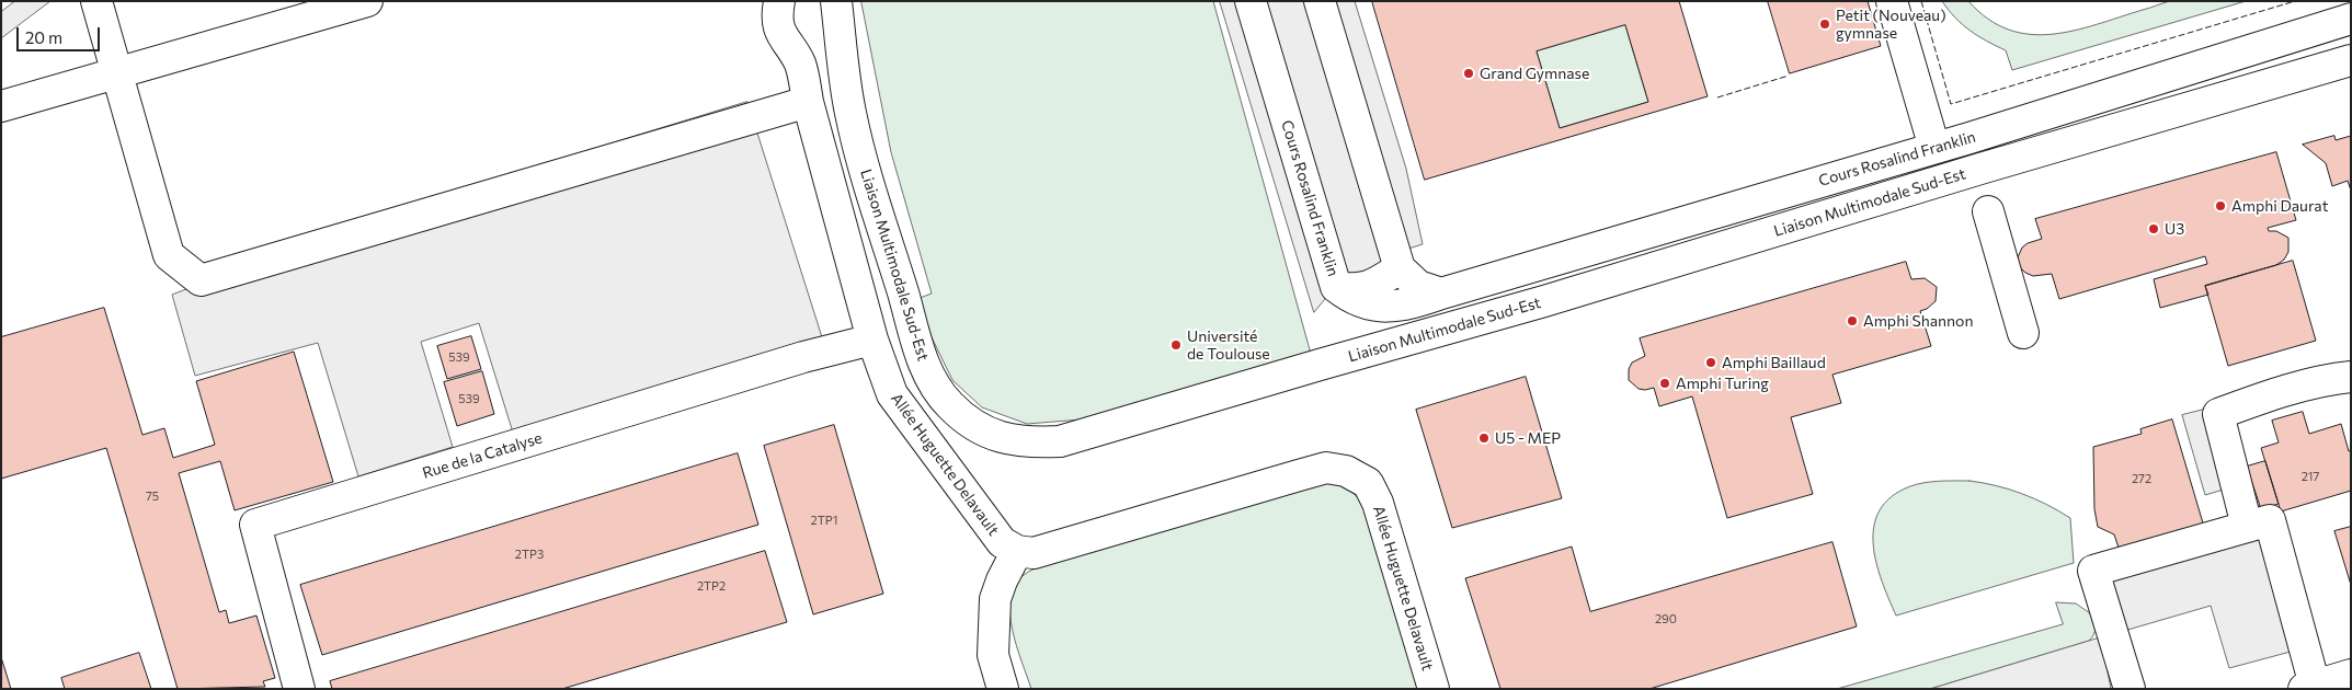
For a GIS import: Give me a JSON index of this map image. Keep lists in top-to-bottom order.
{
  "streets": {
    "street": [
      "Cours Rosalind Franklin",
      "Liaison Multimodale Sud-Est",
      "Rue de la Catalyse",
      "Allée Huguette Delavault"
    ]
  },
  "crossings": [
    ["Rue de la Catalyse", "Allée Huguette Delavault"]
  ],
  "places": [
    "Petit (Nouveau) gymnase",
    "Grand Gymnase",
    "Amphi Daurat",
    "U3",
    "Amphi Shannon",
    "Université de Toulouse",
    "Amphi Baillaud",
    "Amphi Turing",
    "U5 - MEP"
  ],
  "house_numbers": [
    "539",
    "539",
    "217",
    "272",
    "75",
    "2TP1",
    "2TP3",
    "2TP2",
    "290"
  ],
  "scale_bar": "20 m"
}
